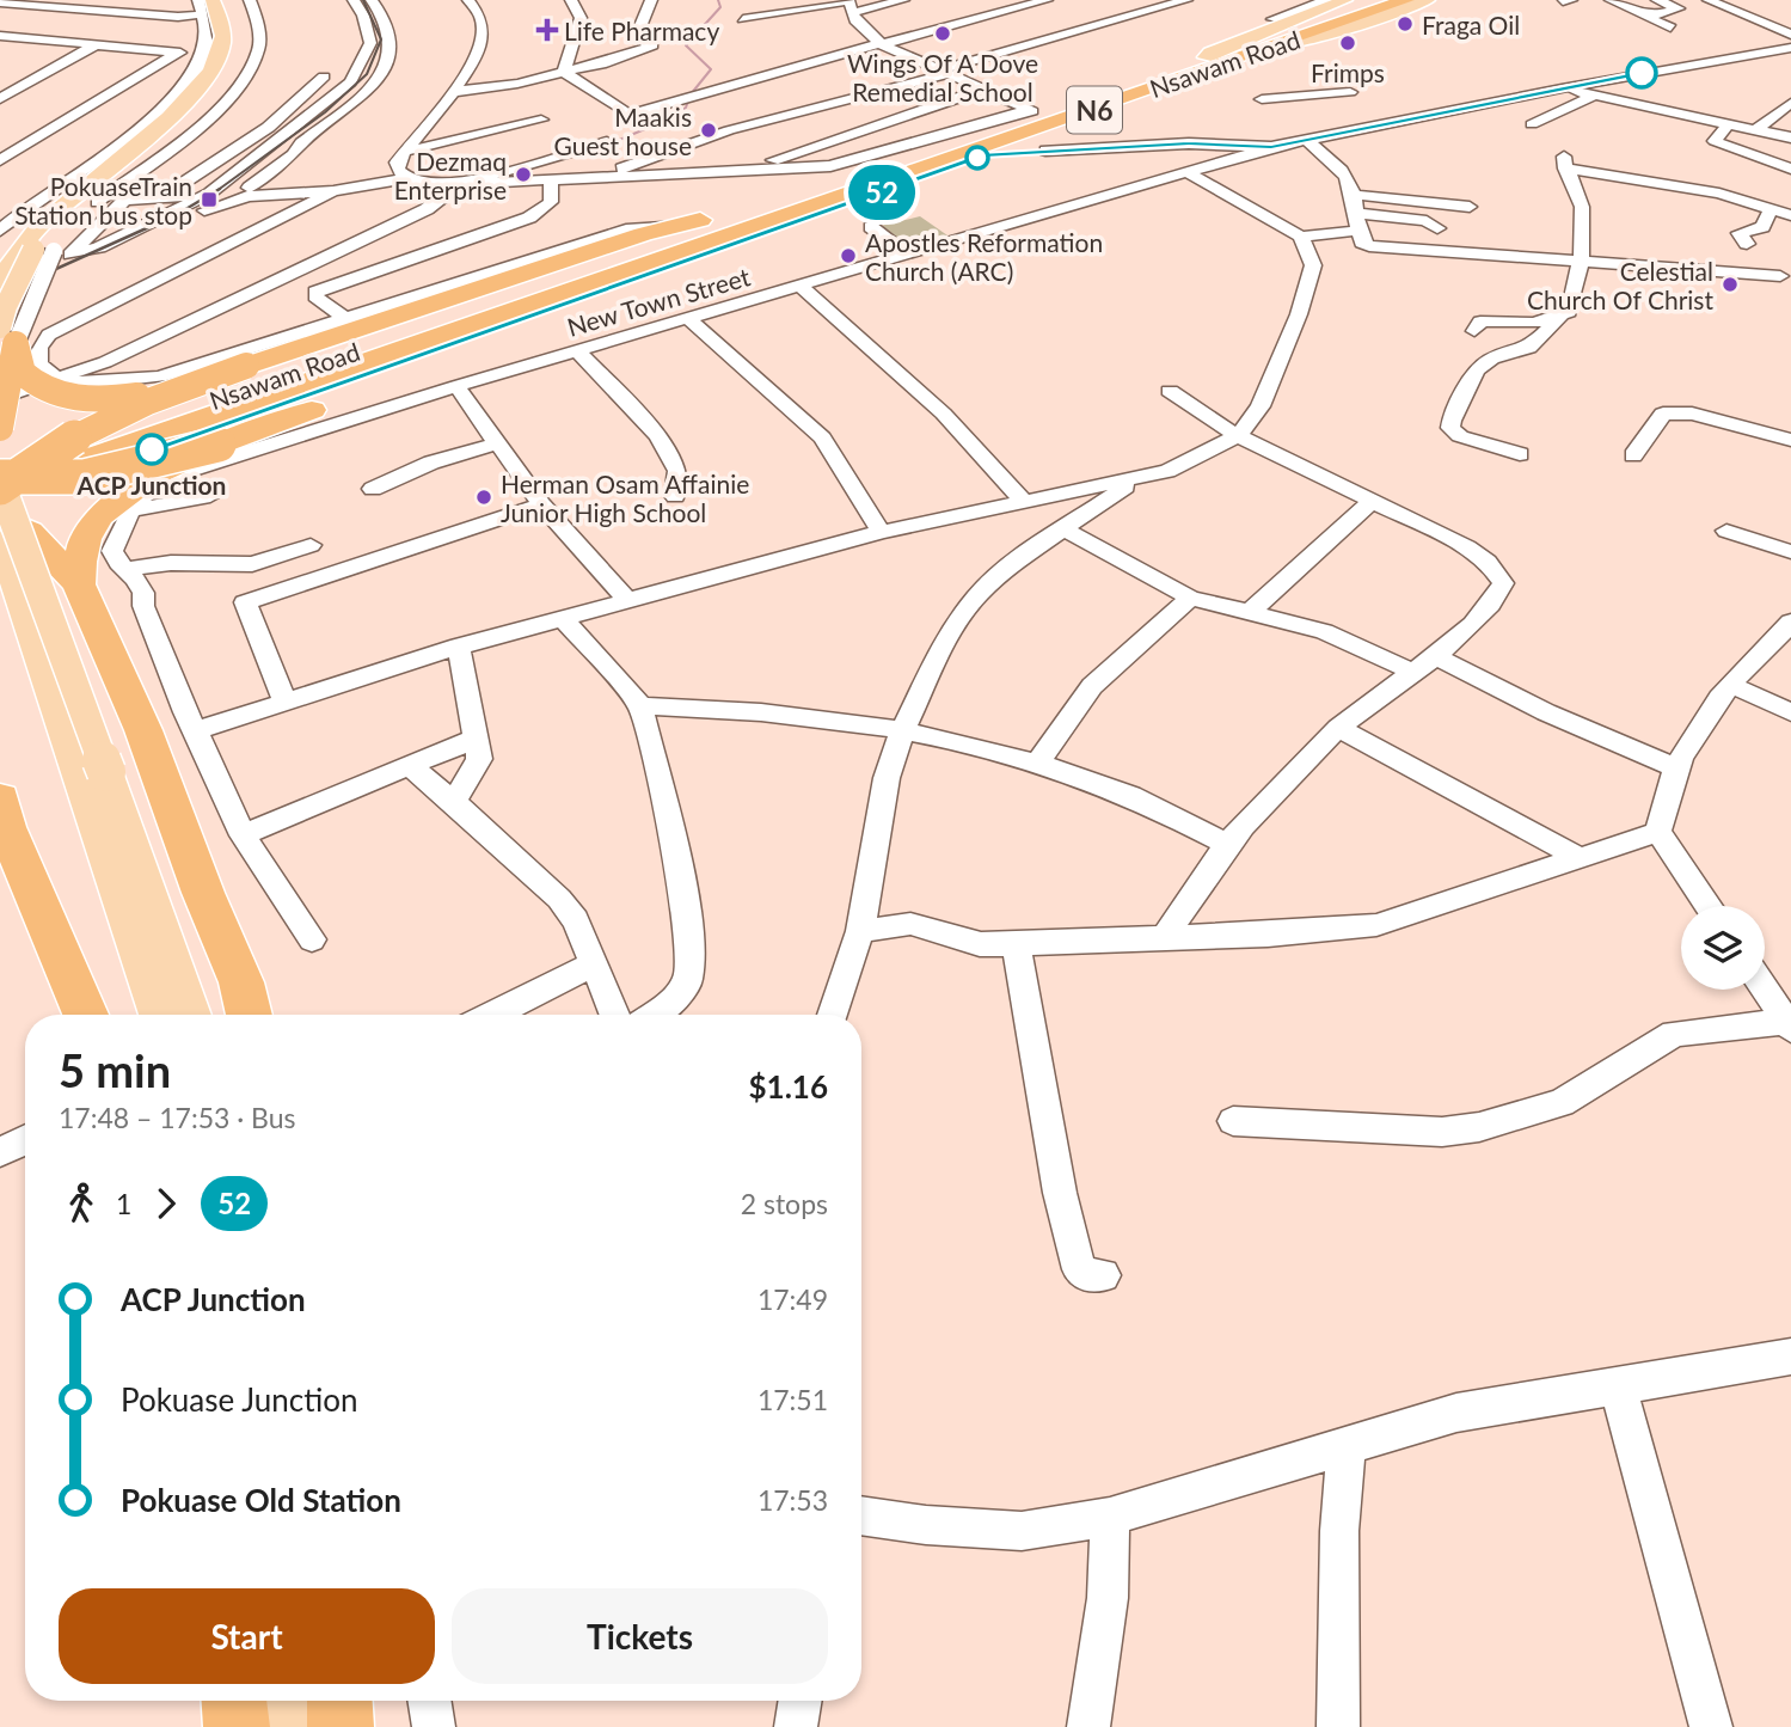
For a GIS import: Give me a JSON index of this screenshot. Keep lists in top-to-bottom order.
{
  "streets": {
    "highway": ["Nsawam Road", "N6"],
    "street": ["New Town Street"]
  },
  "places": {
    "other": [
      "Fraga Oil",
      "Wings Of A Dove Remedial School",
      "Frimps",
      "Maakis Guest house",
      "Dezmaq Enterprise",
      "Apostles Reformation Church (ARC)",
      "Celestial Church Of Christ",
      "ACP Junction",
      "Herman Osam Affainie Junior High School"
    ],
    "health": ["Life Pharmacy"],
    "transit": ["PokuaseTrain Station bus stop"]
  },
  "lines": ["bus line 52"],
  "page": {
    "on_map": "52",
    "heading": ["5 min", "17:48 – 17:53 · Bus", "$1.16"],
    "legs": ["1", "52", "2 stops"],
    "list": [
      {
        "name": "ACP Junction",
        "value": "17:49"
      },
      {
        "name": "Pokuase Junction",
        "value": "17:51"
      },
      {
        "name": "Pokuase Old Station",
        "value": "17:53"
      }
    ],
    "buttons": ["Start", "Tickets"]
  }
}
